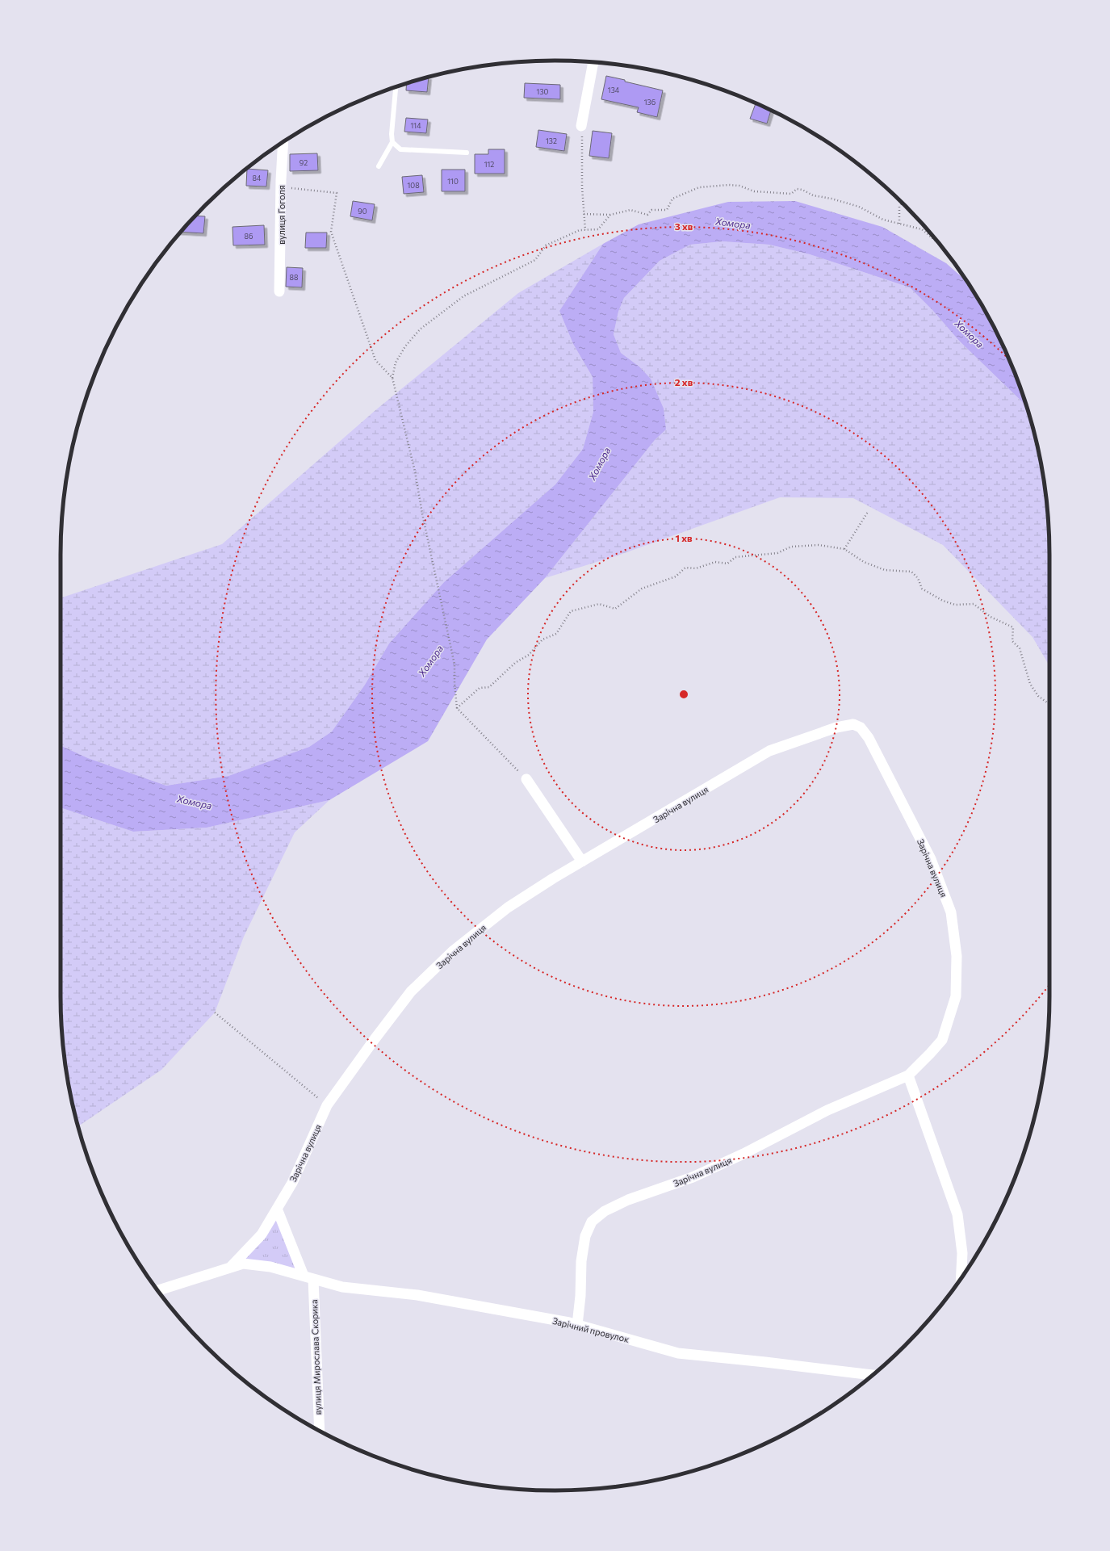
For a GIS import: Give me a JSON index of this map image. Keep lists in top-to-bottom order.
{
  "streets": {
    "street": [
      "вулиця Гоголя",
      "Зарічна вулиця",
      "Зарічний провулок",
      "вулиця Мирослава Скорика"
    ]
  },
  "crossings": [
    ["Зарічна вулиця", "Зарічний провулок"],
    ["Зарічна вулиця", "вулиця Мирослава Скорика"],
    ["Зарічний провулок", "вулиця Мирослава Скорика"]
  ],
  "water": ["Хомора"],
  "house_numbers": [
    "134",
    "130",
    "136",
    "114",
    "132",
    "92",
    "112",
    "84",
    "110",
    "108",
    "90",
    "86",
    "88"
  ],
  "rings": ["3 хв", "2 хв", "1 хв"]
}
